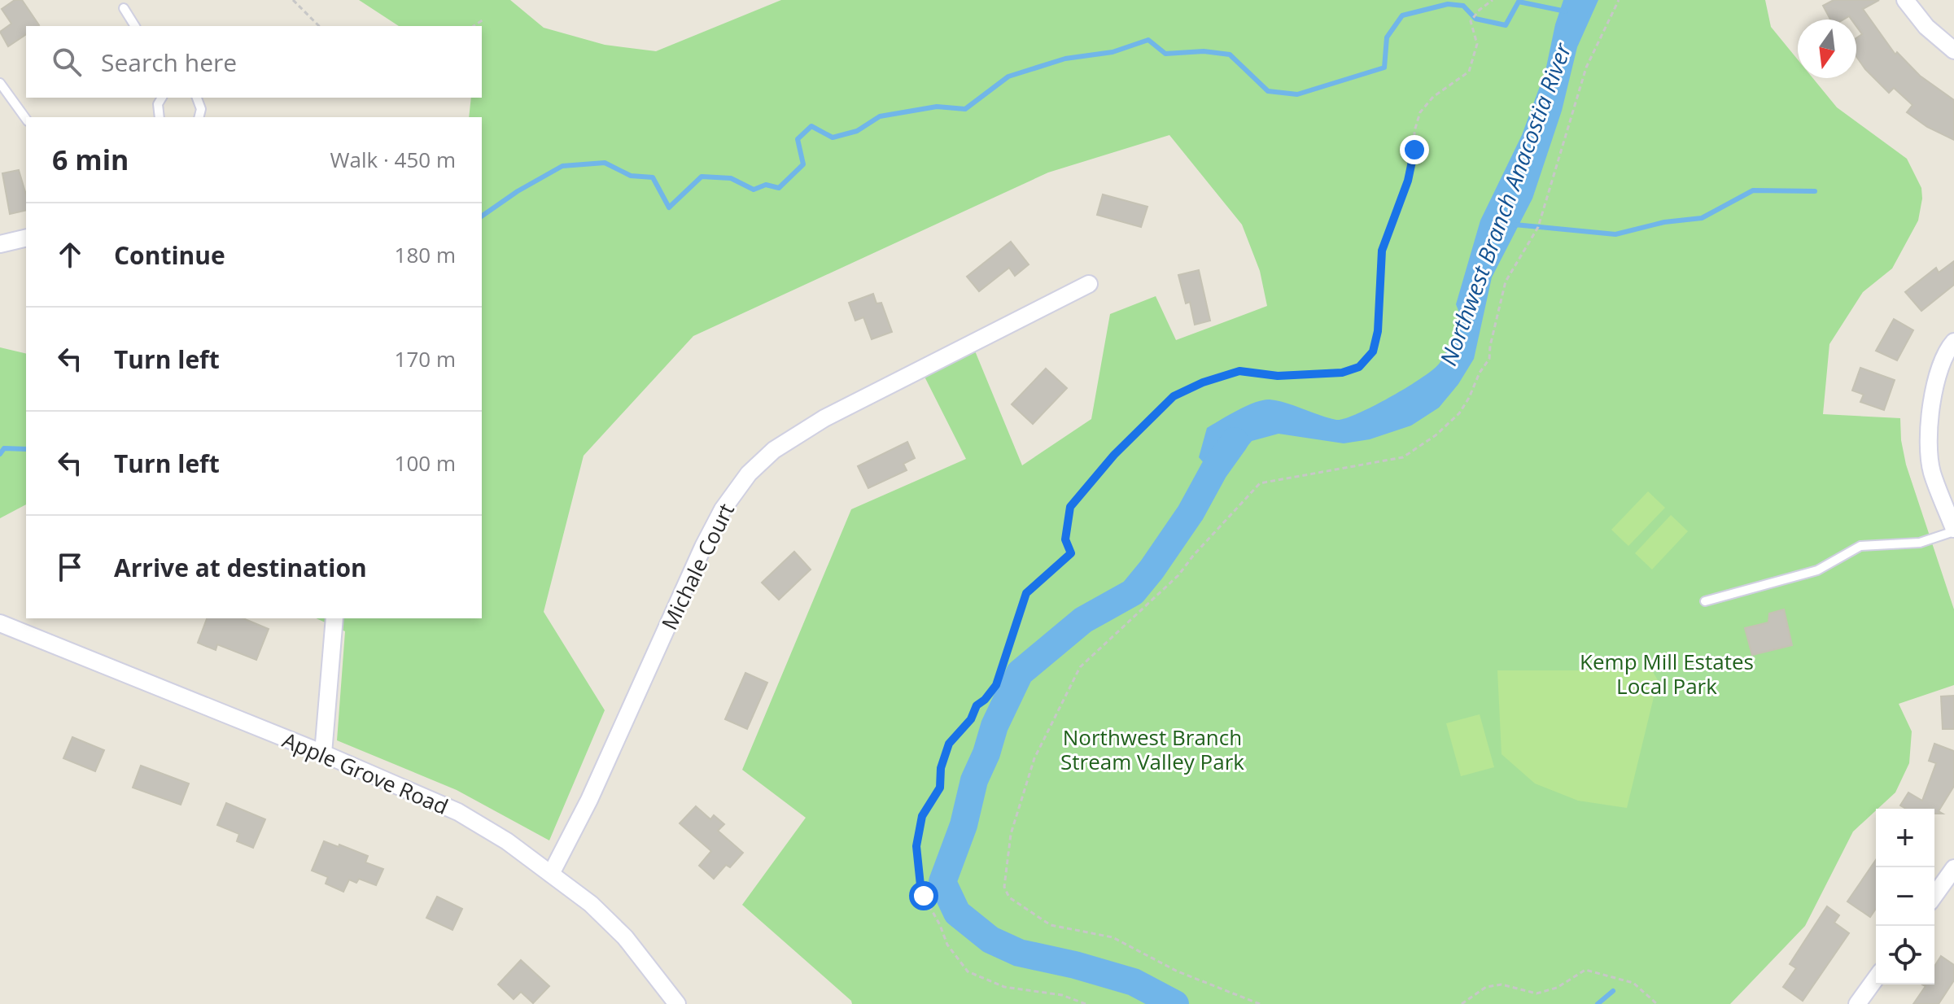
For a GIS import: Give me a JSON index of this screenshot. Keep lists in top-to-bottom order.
{
  "streets": {
    "street": ["Michale Court", "Apple Grove Road"]
  },
  "crossings": [
    ["Michale Court", "Apple Grove Road"]
  ],
  "water": ["Northwest Branch Anacostia River"],
  "parks": ["Kemp Mill Estates Local Park", "Northwest Branch Stream Valley Park"],
  "north": "bottom",
  "page": {
    "search": "Search here",
    "heading": ["6 min", "Walk · 450 m"],
    "list": [
      ["Continue", "180 m"],
      ["Turn left", "170 m"],
      ["Turn left", "100 m"],
      "Arrive at destination"
    ],
    "map_buttons": ["+", "−"]
  }
}
